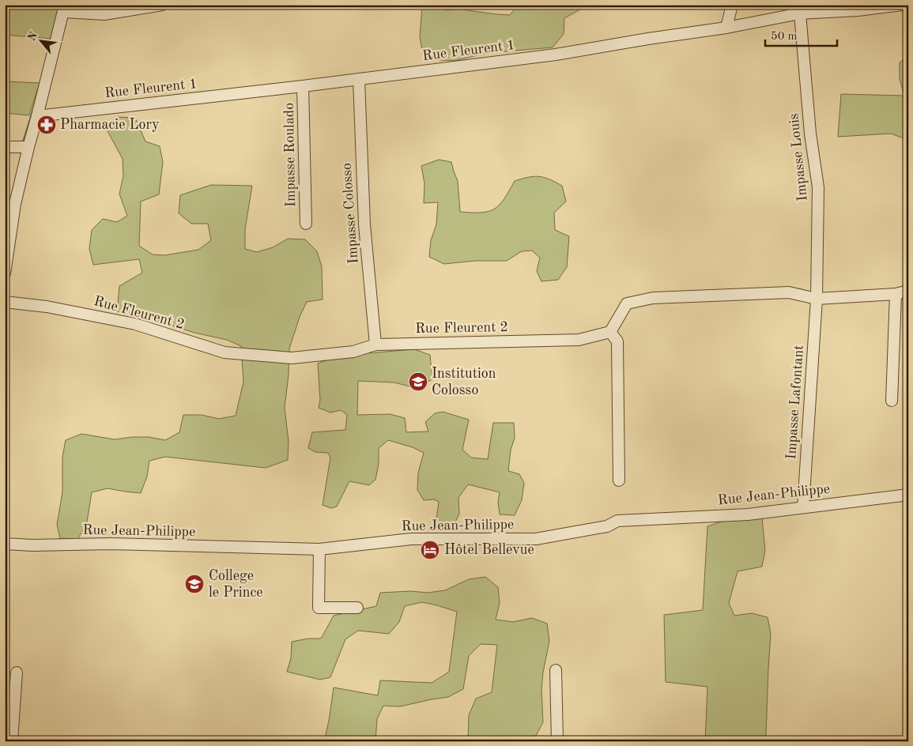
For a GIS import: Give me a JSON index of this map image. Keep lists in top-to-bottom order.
{
  "streets": {
    "street": [
      "Rue Fleurent 1",
      "Impasse Roulado",
      "Impasse Louis",
      "Impasse Colosso",
      "Rue Fleurent 2",
      "Impasse Lafontant",
      "Rue Jean-Philippe"
    ]
  },
  "crossings": [
    ["Rue Fleurent 1", "Impasse Roulado"],
    ["Rue Fleurent 1", "Impasse Louis"],
    ["Rue Fleurent 1", "Impasse Colosso"],
    ["Impasse Louis", "Impasse Lafontant"],
    ["Impasse Colosso", "Rue Fleurent 2"],
    ["Impasse Lafontant", "Rue Jean-Philippe"]
  ],
  "places": {
    "pharmacy": ["Pharmacie Lory"],
    "school or university": ["Institution Colosso", "College le Prince"],
    "hotel": ["Hôtel Bellevue"]
  },
  "scale_bar": "50 m",
  "north": "top left"
}
